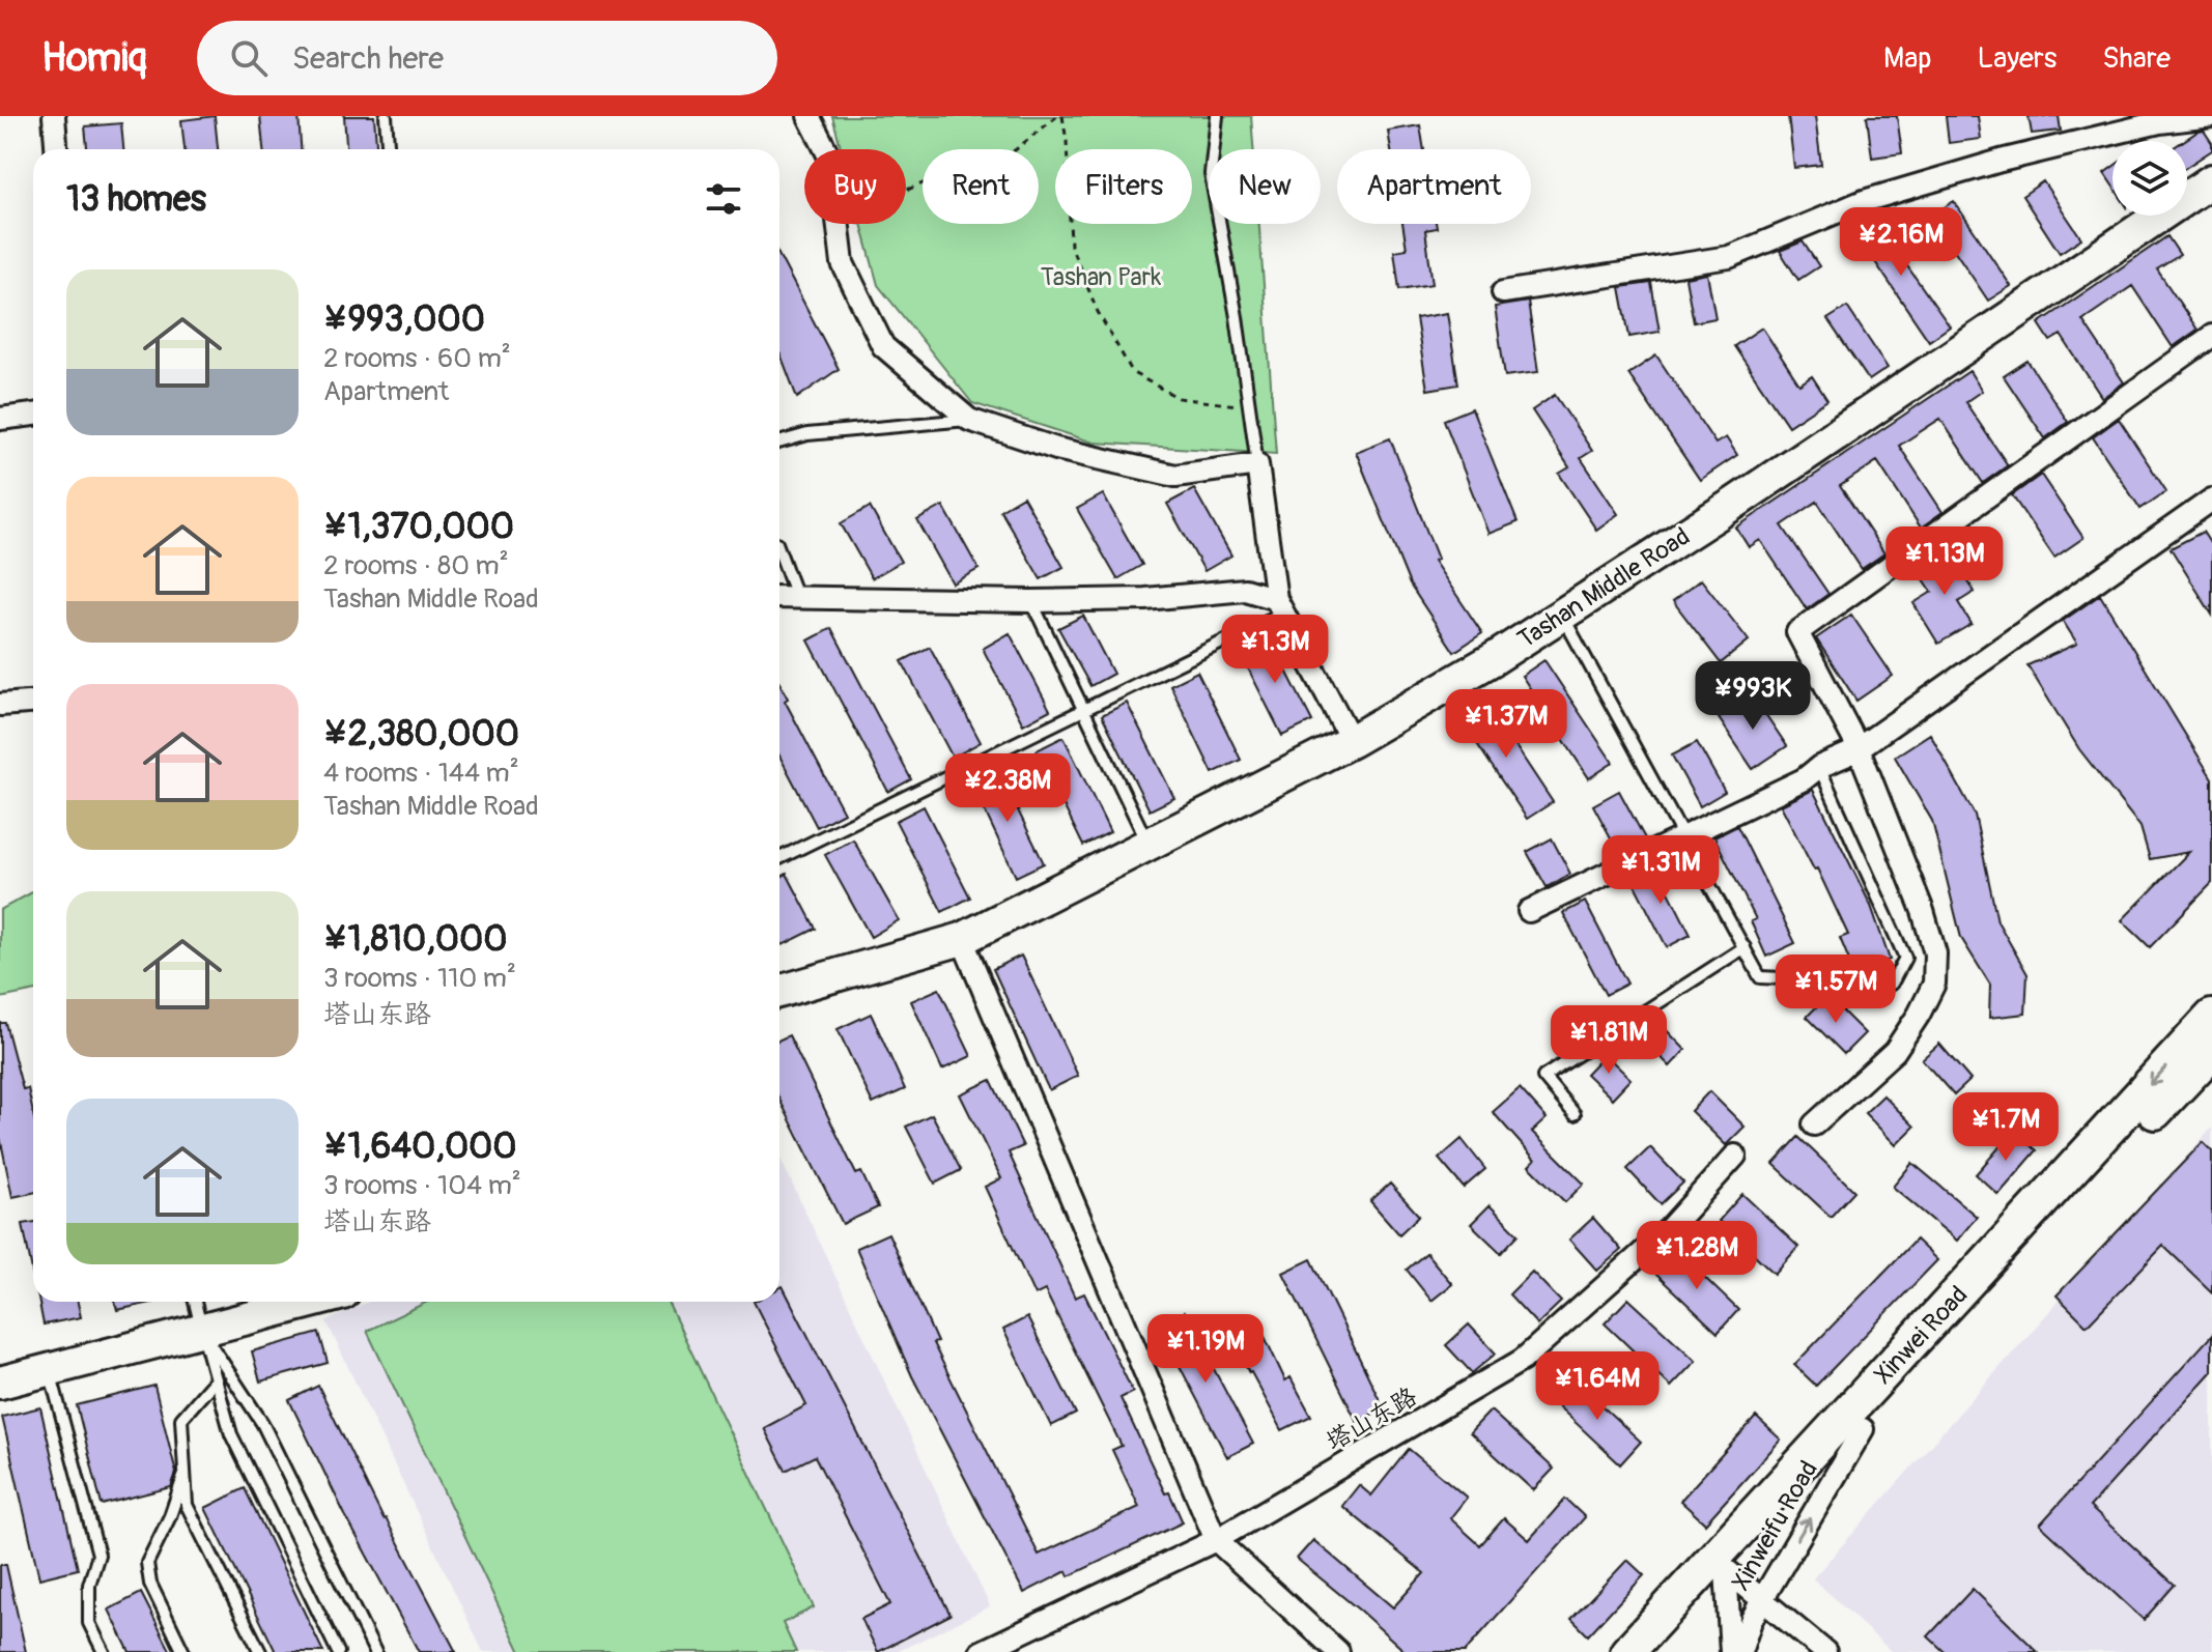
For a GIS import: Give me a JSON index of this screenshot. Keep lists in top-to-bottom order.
{
  "streets": {
    "main road": ["Xinwei Road"],
    "street": ["Tashan Middle Road", "塔山东路", "Xinweifu Road"]
  },
  "crossings": [
    ["Xinwei Road", "Xinweifu Road"]
  ],
  "one_way": ["Xinweifu Road"],
  "parks": ["Tashan Park"],
  "page": {
    "header": "Homiq",
    "search": "Search here",
    "nav": ["Map", "Layers", "Share"],
    "chip": [
      "Buy",
      "Rent",
      "Filters",
      "New",
      "Apartment"
    ],
    "heading": "13 homes",
    "price": [
      "¥2.16M",
      "¥1.13M",
      "¥1.3M",
      "¥993K",
      "¥1.37M",
      "¥2.38M",
      "¥1.31M",
      "¥1.57M",
      "¥1.81M",
      "¥1.7M",
      "¥1.28M",
      "¥1.19M",
      "¥1.64M"
    ],
    "list": [
      {
        "name": "¥993,000",
        "note": "2 rooms · 60 m² · Apartment"
      },
      {
        "name": "¥1,370,000",
        "note": "2 rooms · 80 m² · Tashan Middle Road"
      },
      {
        "name": "¥2,380,000",
        "note": "4 rooms · 144 m² · Tashan Middle Road"
      },
      {
        "name": "¥1,810,000",
        "note": "3 rooms · 110 m² · 塔山东路"
      },
      {
        "name": "¥1,640,000",
        "note": "3 rooms · 104 m² · 塔山东路"
      }
    ]
  }
}
